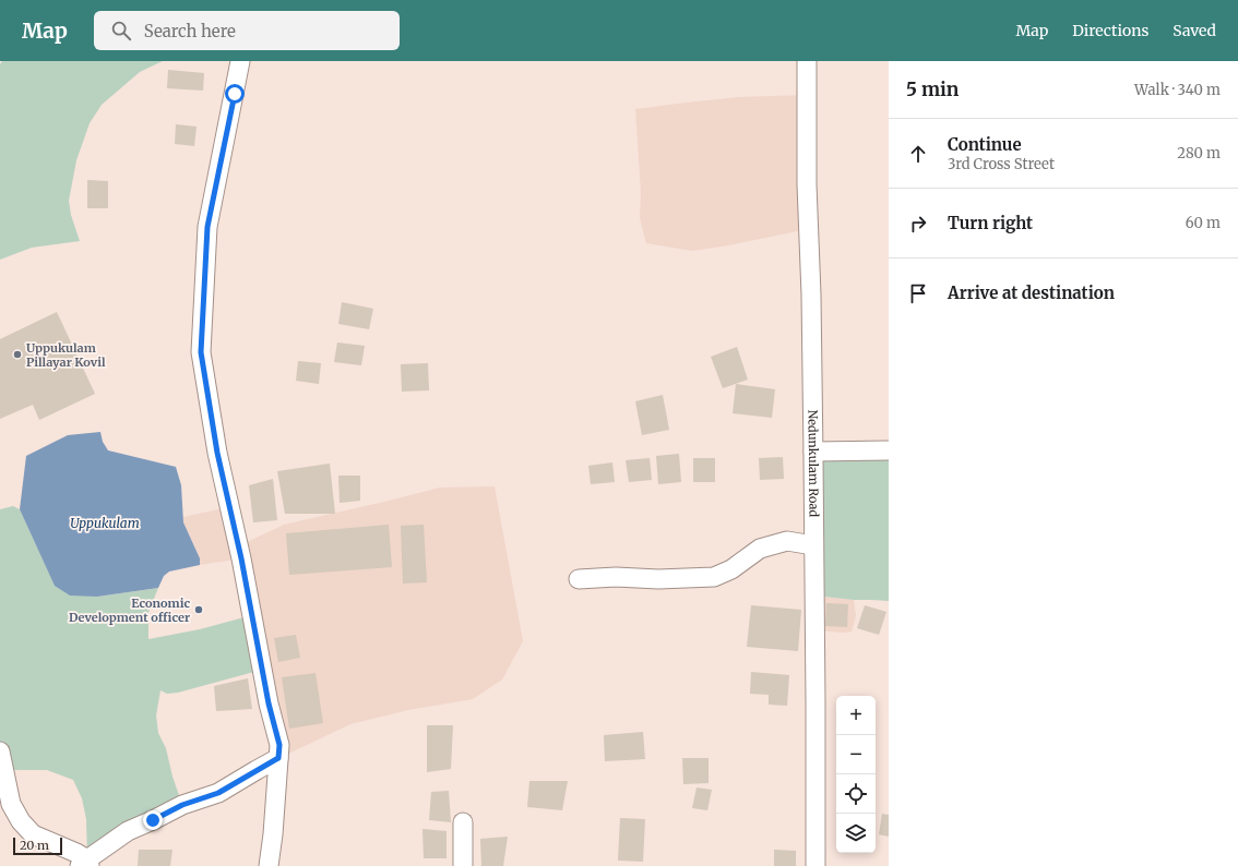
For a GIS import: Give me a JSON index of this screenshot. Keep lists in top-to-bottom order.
{
  "streets": {
    "street": ["Nedunkulam Road"]
  },
  "water": ["Uppukulam"],
  "places": ["Uppukulam Pillayar Kovil", "Economic Development officer"],
  "scale_bar": "20 m",
  "page": {
    "header": "Map",
    "search": "Search here",
    "nav": ["Map", "Directions", "Saved"],
    "heading": ["5 min", "Walk · 340 m"],
    "list": [
      ["Continue", "3rd Cross Street", "280 m"],
      ["Turn right", "60 m"],
      "Arrive at destination"
    ],
    "map_buttons": ["+", "−"],
    "scale": "20 m"
  }
}
